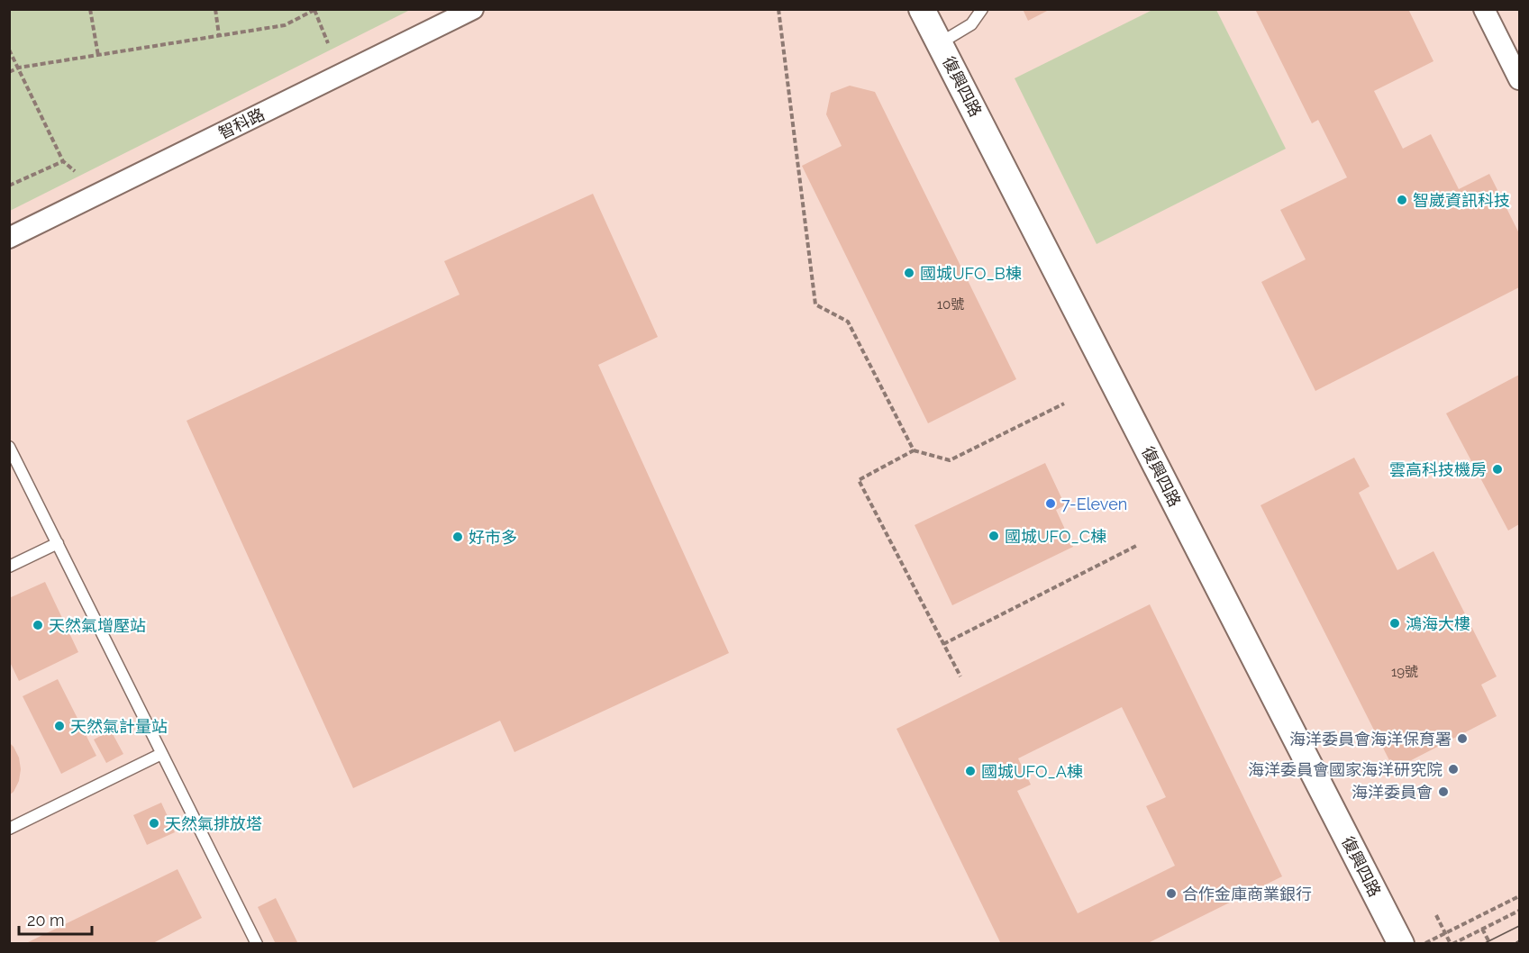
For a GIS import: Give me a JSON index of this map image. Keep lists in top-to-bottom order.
{
  "streets": {
    "street": ["復興四路", "智科路"]
  },
  "places": [
    "智崴資訊科技",
    "國城UFO_B棟",
    "雲高科技機房",
    "7-Eleven",
    "國城UFO_C棟",
    "好市多",
    "鴻海大樓",
    "天然氣增壓站",
    "天然氣計量站",
    "海洋委員會海洋保育署",
    "海洋委員會國家海洋研究院",
    "國城UFO_A棟",
    "海洋委員會",
    "天然氣排放塔",
    "合作金庫商業銀行"
  ],
  "house_numbers": ["10號", "19號"],
  "scale_bar": "20 m"
}
